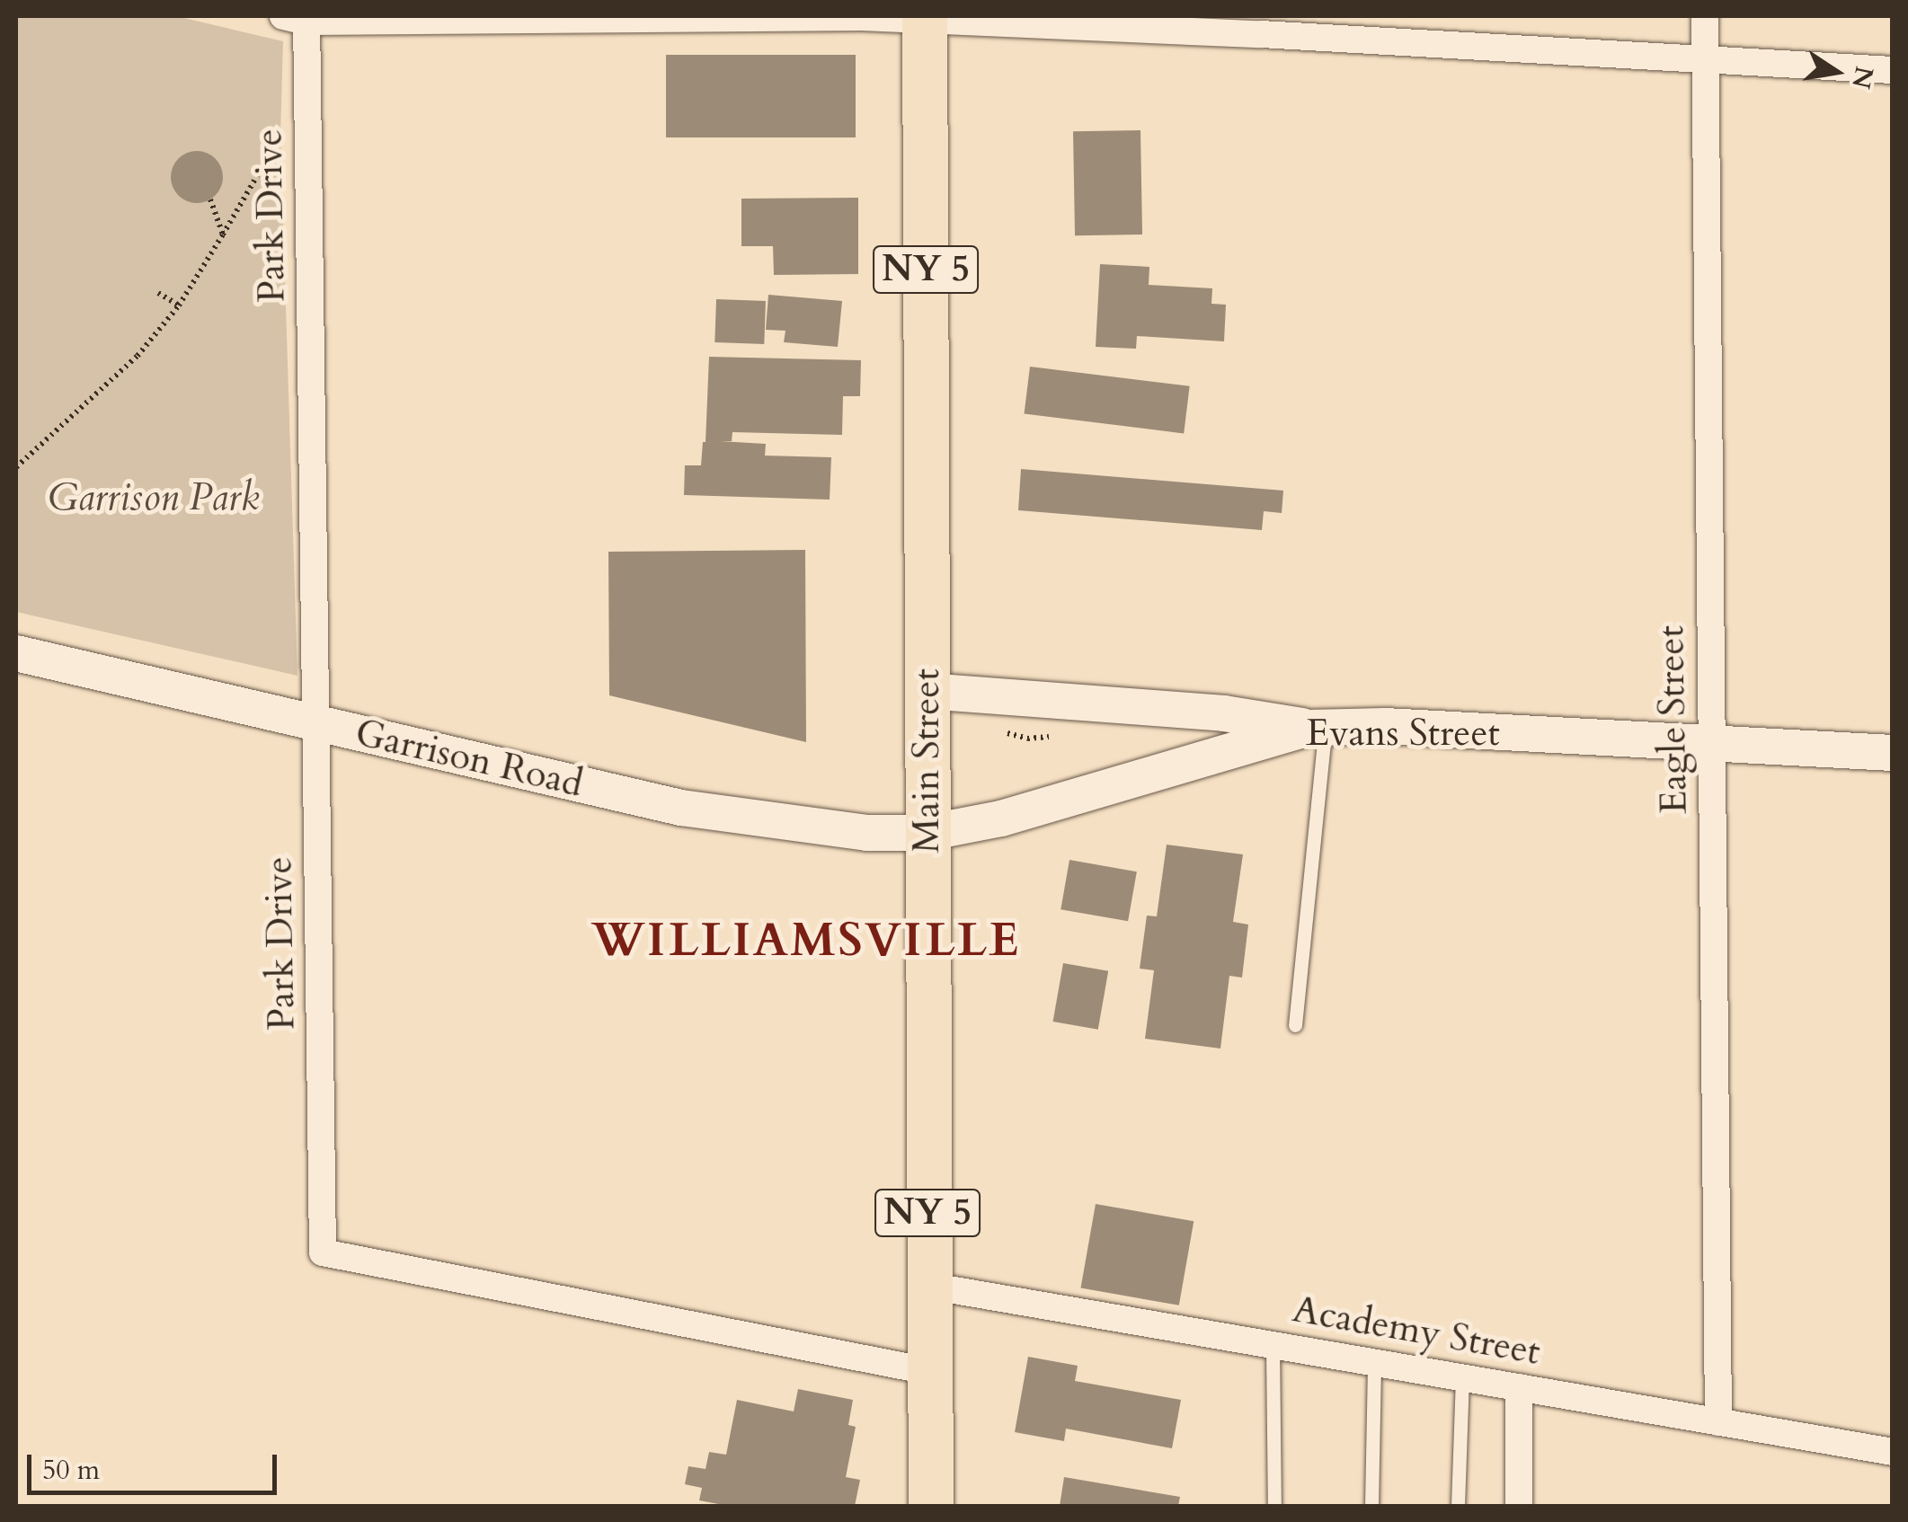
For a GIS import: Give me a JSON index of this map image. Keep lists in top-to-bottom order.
{
  "streets": {
    "main road": ["NY 5", "Main Street"],
    "street": [
      "Park Drive",
      "Eagle Street",
      "Evans Street",
      "Garrison Road",
      "Academy Street"
    ]
  },
  "crossings": [
    ["Park Drive", "Garrison Road"],
    ["Park Drive", "Main Street"],
    ["Eagle Street", "Evans Street"],
    ["Eagle Street", "Academy Street"],
    ["Evans Street", "Garrison Road"],
    ["Evans Street", "Main Street"],
    ["Garrison Road", "Main Street"],
    ["Main Street", "Academy Street"]
  ],
  "districts": ["WILLIAMSVILLE"],
  "parks": ["Garrison Park"],
  "scale_bar": "50 m",
  "north": "right"
}
